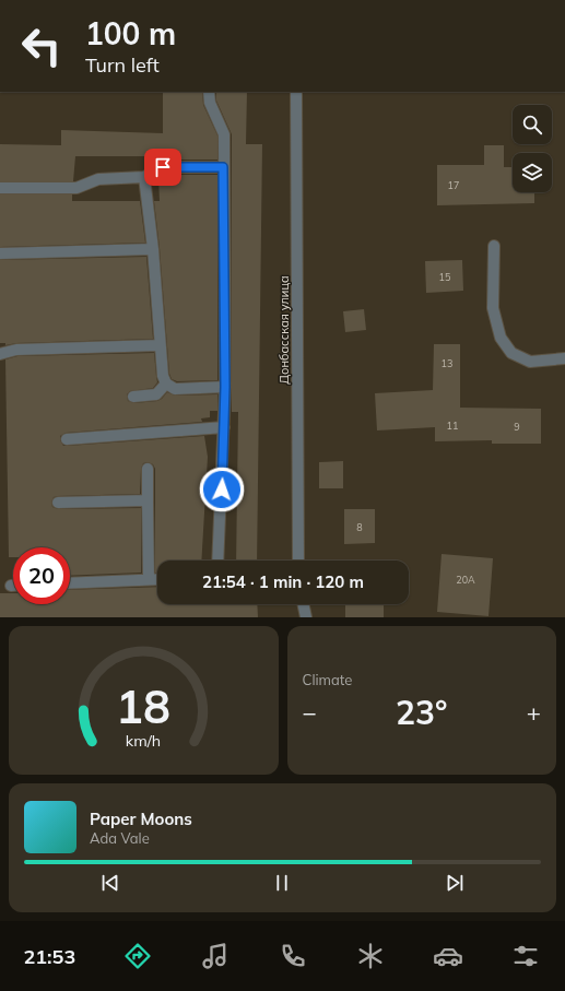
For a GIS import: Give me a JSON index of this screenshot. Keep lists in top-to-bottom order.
{
  "streets": {
    "street": ["Донбасская улица"]
  },
  "house_numbers": [
    "17",
    "15",
    "13",
    "11",
    "9",
    "8",
    "20А"
  ],
  "page": {
    "turn": ["100 m", "Turn left"],
    "limit": "20",
    "trip": "21:54 · 1 min · 120 m",
    "tile": "Climate",
    "heat": ["−", "23°", "+"],
    "song": ["Paper Moons", "Ada Vale"],
    "tabs": "21:53",
    "gauge": ["18", "km/h"]
  }
}
